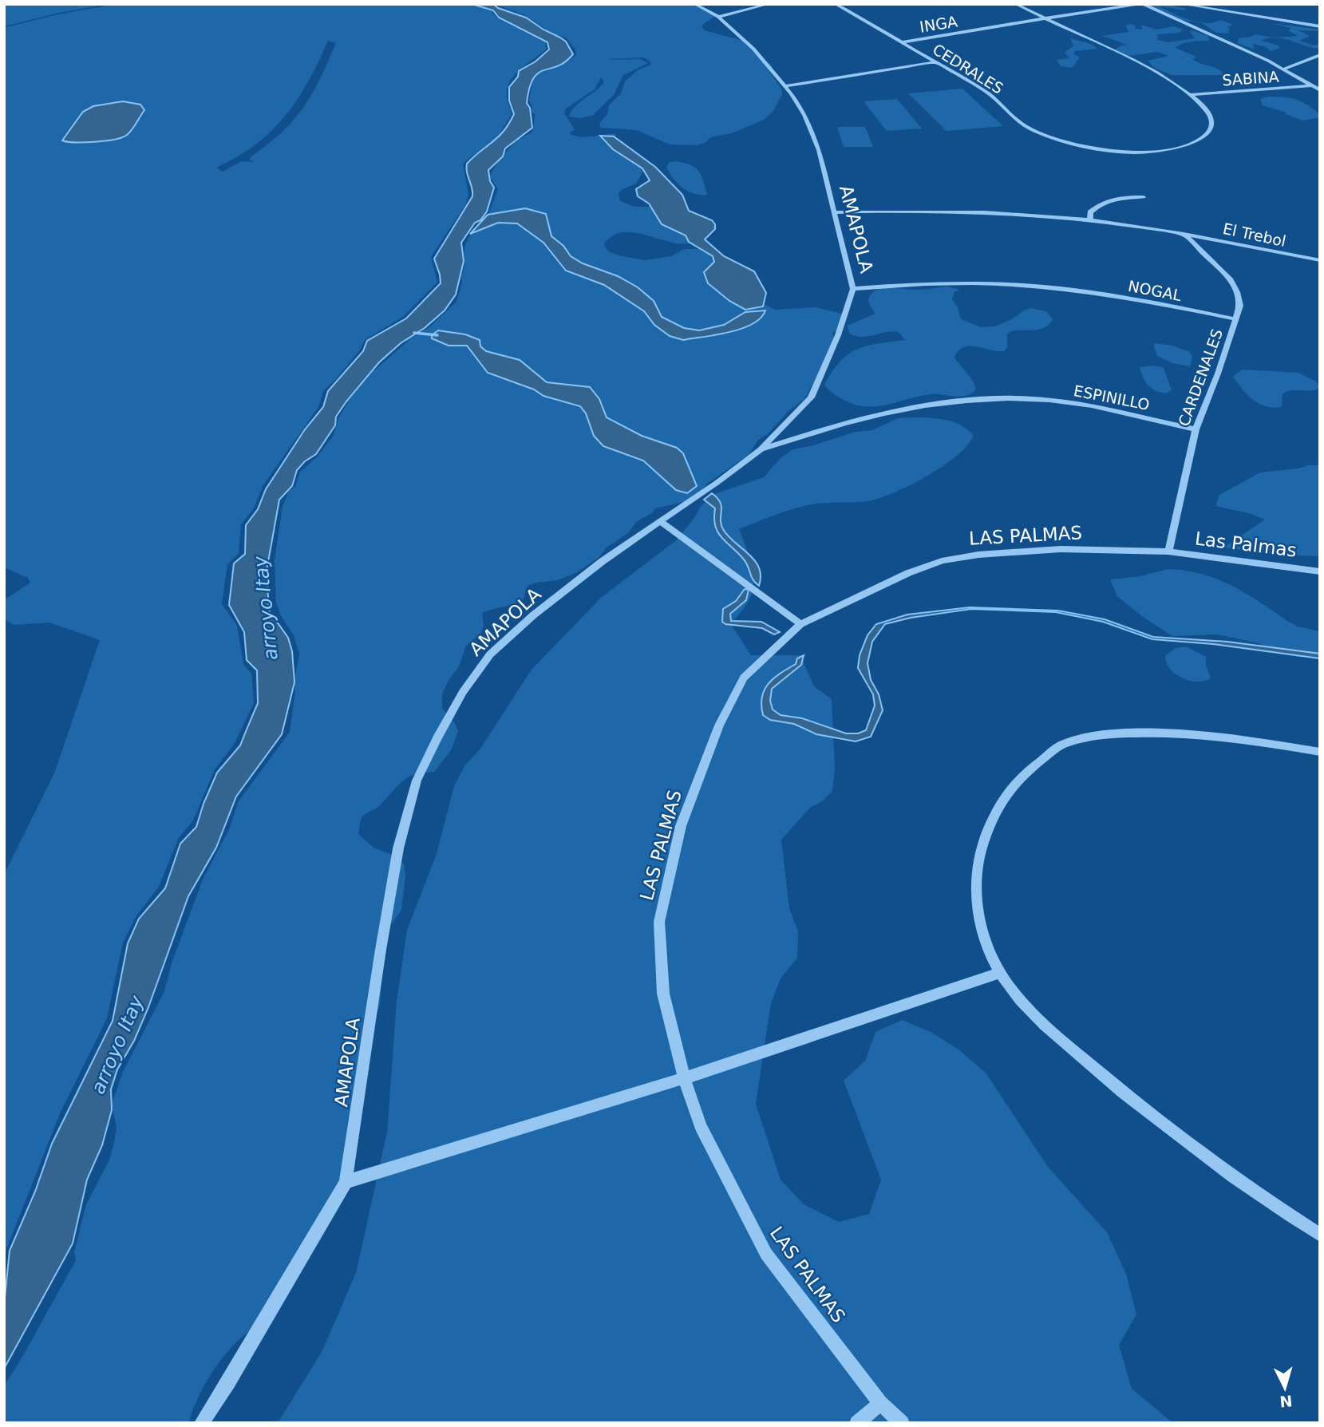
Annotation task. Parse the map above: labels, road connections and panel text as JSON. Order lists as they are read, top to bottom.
{
  "streets": {
    "street": [
      "INGA",
      "CEDRALES",
      "SABINA",
      "AMAPOLA",
      "El Trebol",
      "NOGAL",
      "CARDENALES",
      "ESPINILLO",
      "LAS PALMAS",
      "Las Palmas"
    ]
  },
  "crossings": [
    ["INGA", "CEDRALES"],
    ["CEDRALES", "SABINA"],
    ["AMAPOLA", "El Trebol"],
    ["AMAPOLA", "ESPINILLO"],
    ["El Trebol", "CARDENALES"],
    ["NOGAL", "CARDENALES"],
    ["CARDENALES", "ESPINILLO"],
    ["CARDENALES", "LAS PALMAS"],
    ["CARDENALES", "Las Palmas"],
    ["LAS PALMAS", "Las Palmas"]
  ],
  "water": ["arroyo Itay"],
  "north": "bottom"
}
